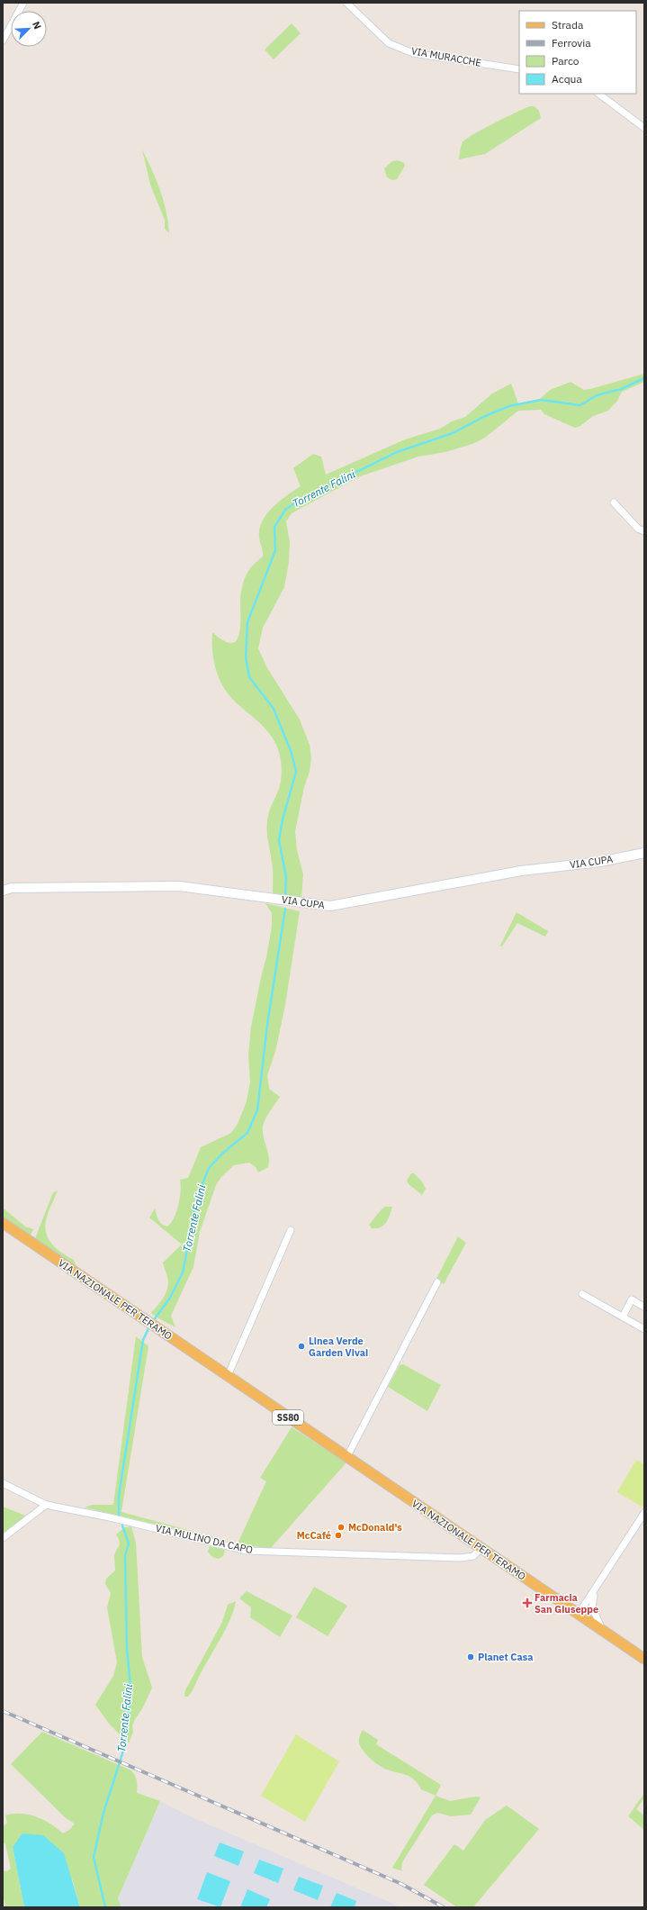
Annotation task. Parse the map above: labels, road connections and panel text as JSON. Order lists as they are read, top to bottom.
{
  "streets": {
    "main road": ["VIA NAZIONALE PER TERAMO", "SS80"],
    "street": ["VIA MURACCHE", "VIA CUPA", "VIA MULINO DA CAPO"]
  },
  "crossings": [
    ["VIA NAZIONALE PER TERAMO", "VIA MULINO DA CAPO"]
  ],
  "water": ["Torrente Falini"],
  "places": {
    "other": [
      "Linea Verde Garden Vivai",
      "McDonald's",
      "McCafé",
      "Planet Casa"
    ],
    "health": ["Farmacia San Giuseppe"]
  },
  "legend": [
    "Strada",
    "Ferrovia",
    "Parco",
    "Acqua"
  ],
  "north": "top right"
}
